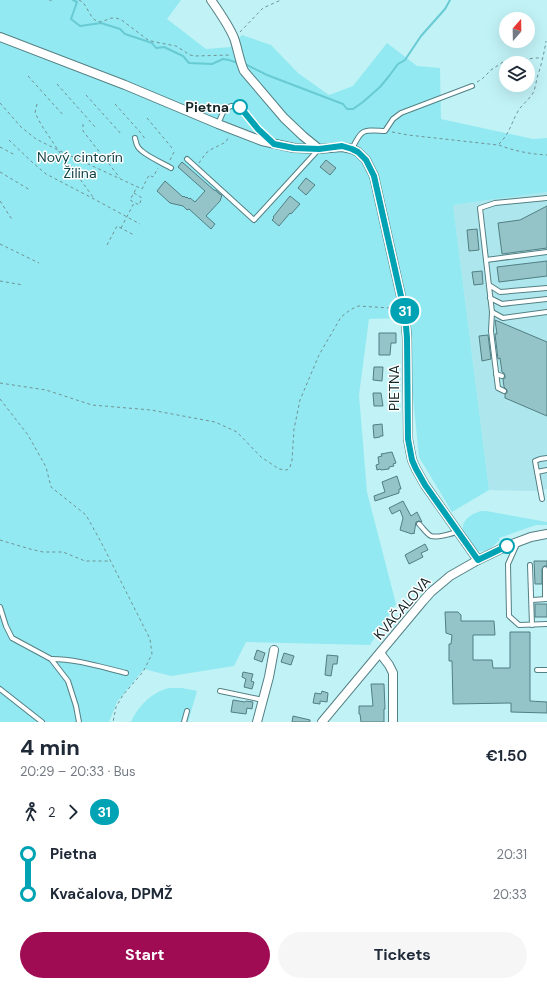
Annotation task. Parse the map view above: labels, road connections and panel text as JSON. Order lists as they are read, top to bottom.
{
  "streets": {
    "street": ["PIETNA", "KVAČALOVA"]
  },
  "crossings": [
    ["PIETNA", "KVAČALOVA"]
  ],
  "parks": ["Nový cintorín Žilina"],
  "places": ["Pietna"],
  "lines": ["bus line 31"],
  "north": "top",
  "page": {
    "on_map": "31",
    "heading": ["4 min", "20:29 – 20:33 · Bus", "€1.50"],
    "legs": ["2", "31"],
    "list": [
      {
        "name": "Pietna",
        "value": "20:31"
      },
      {
        "name": "Kvačalova, DPMŽ",
        "value": "20:33"
      }
    ],
    "buttons": ["Start", "Tickets"]
  }
}
